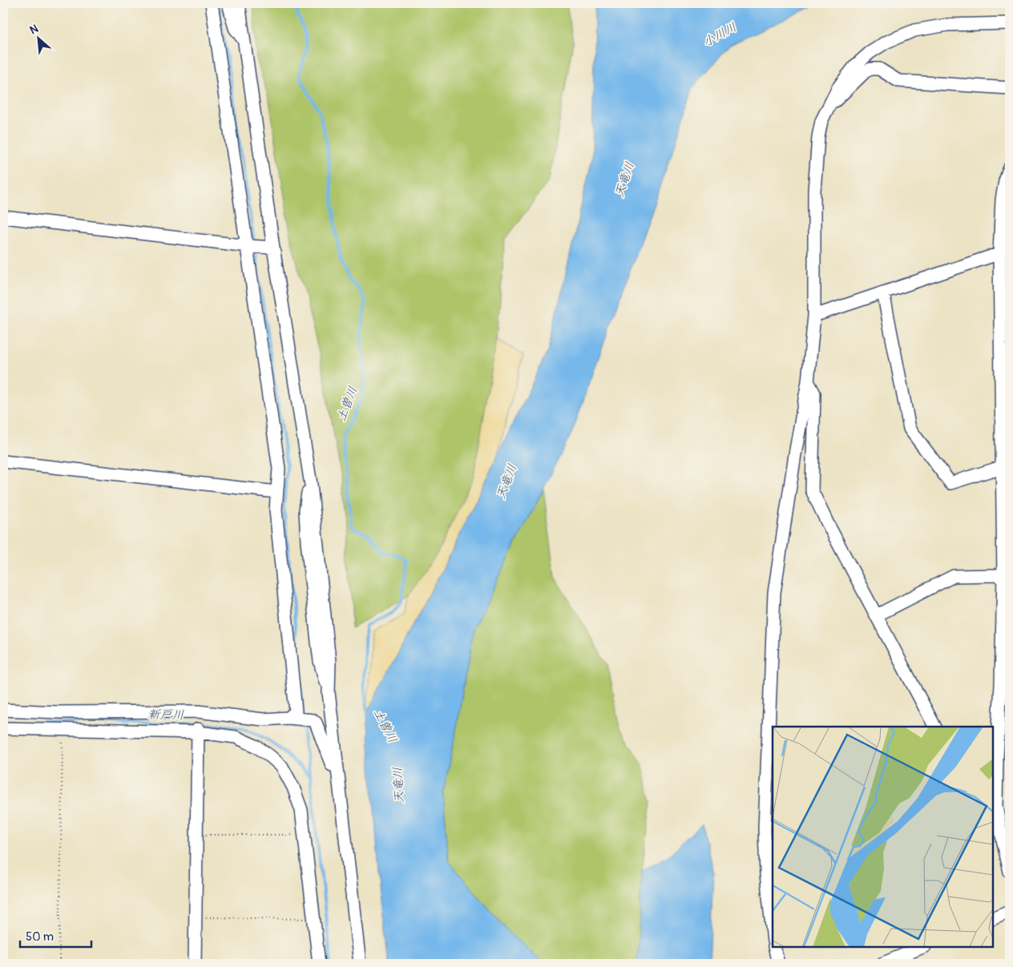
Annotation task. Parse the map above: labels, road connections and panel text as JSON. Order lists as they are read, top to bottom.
{
  "water": [
    "小川川",
    "天竜川",
    "土曽川",
    "新戸川"
  ],
  "scale_bar": "50 m",
  "north": "top left"
}
